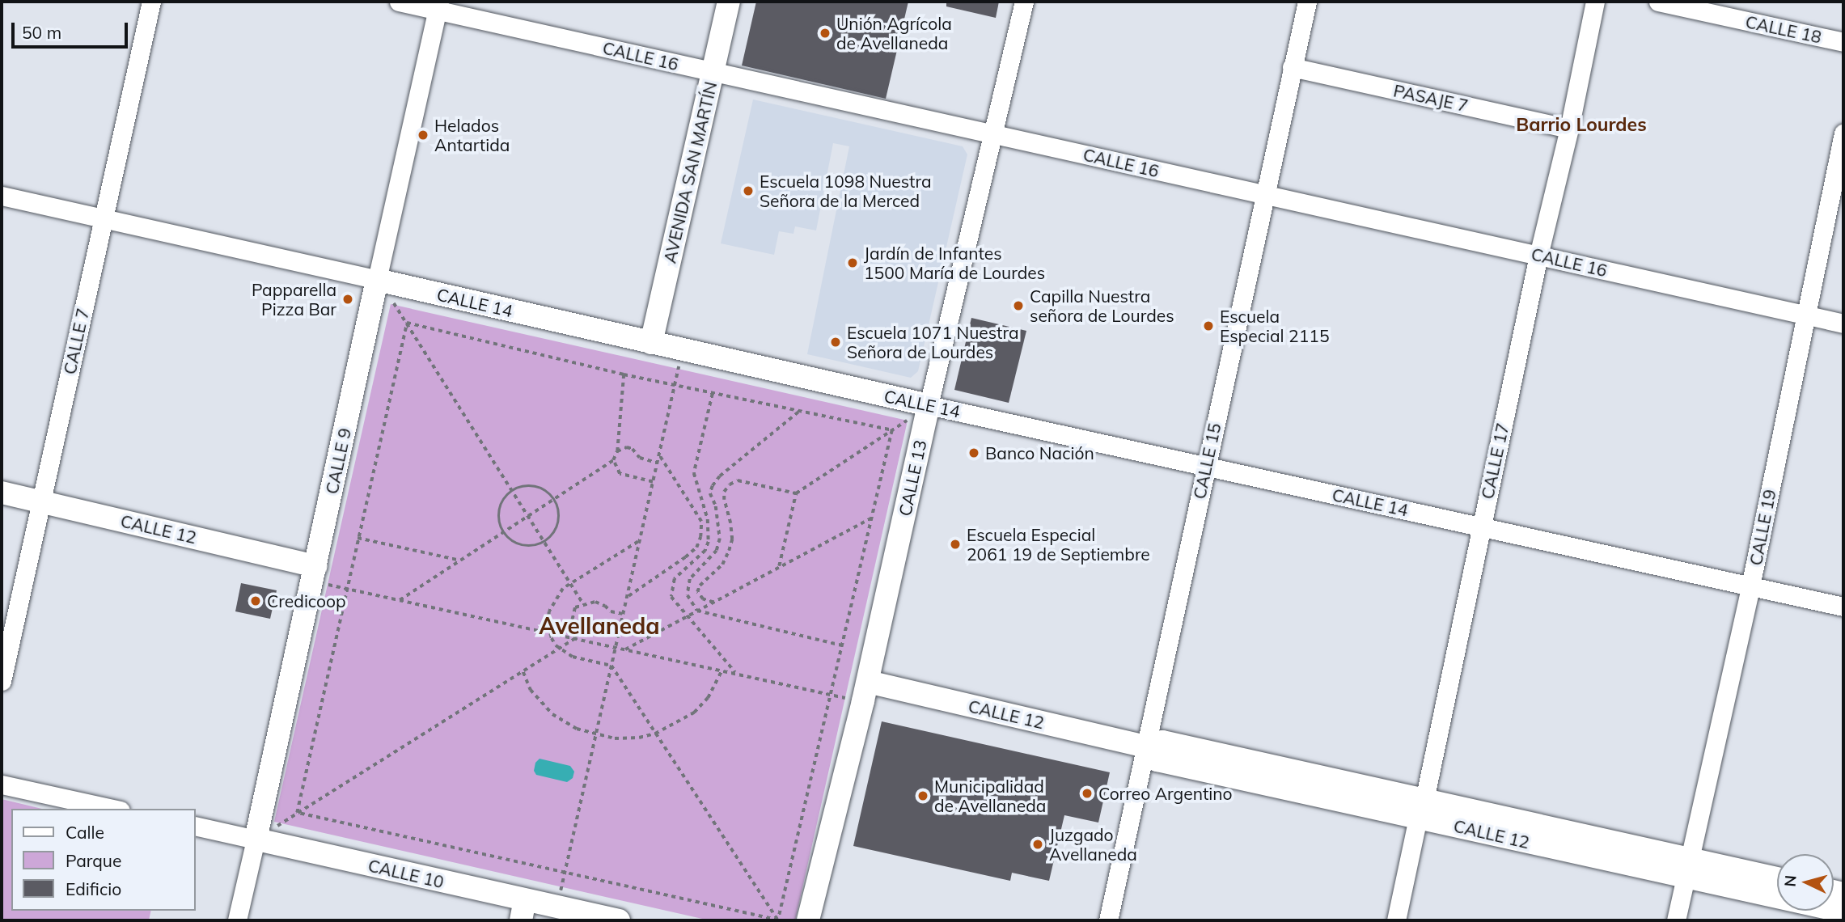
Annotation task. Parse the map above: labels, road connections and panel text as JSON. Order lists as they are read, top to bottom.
{
  "streets": {
    "street": [
      "CALLE 18",
      "CALLE 16",
      "PASAJE 7",
      "AVENIDA SAN MARTÍN",
      "CALLE 14",
      "CALLE 7",
      "CALLE 9",
      "CALLE 15",
      "CALLE 17",
      "CALLE 13",
      "CALLE 19",
      "CALLE 12",
      "CALLE 10"
    ]
  },
  "crossings": [
    ["CALLE 16", "AVENIDA SAN MARTÍN"],
    ["CALLE 16", "CALLE 9"],
    ["CALLE 16", "CALLE 15"],
    ["CALLE 16", "CALLE 17"],
    ["CALLE 16", "CALLE 13"],
    ["CALLE 16", "CALLE 19"],
    ["PASAJE 7", "CALLE 15"],
    ["PASAJE 7", "CALLE 17"],
    ["AVENIDA SAN MARTÍN", "CALLE 14"],
    ["CALLE 14", "CALLE 7"],
    ["CALLE 14", "CALLE 9"],
    ["CALLE 14", "CALLE 15"],
    ["CALLE 14", "CALLE 17"],
    ["CALLE 14", "CALLE 13"],
    ["CALLE 14", "CALLE 19"],
    ["CALLE 7", "CALLE 12"],
    ["CALLE 9", "CALLE 12"],
    ["CALLE 9", "CALLE 10"],
    ["CALLE 15", "CALLE 12"],
    ["CALLE 17", "CALLE 12"],
    ["CALLE 13", "CALLE 12"],
    ["CALLE 19", "CALLE 12"]
  ],
  "districts": ["Barrio Lourdes", "Avellaneda"],
  "places": [
    "Unión Agrícola de Avellaneda",
    "Helados Antartida",
    "Escuela 1098 Nuestra Señora de la Merced",
    "Jardín de Infantes 1500 María de Lourdes",
    "Papparella Pizza Bar",
    "Capilla Nuestra señora de Lourdes",
    "Escuela Especial 2115",
    "Escuela 1071 Nuestra Señora de Lourdes",
    "Banco Nación",
    "Escuela Especial 2061 19 de Septiembre",
    "Credicoop",
    "Correo Argentino",
    "Municipalidad de Avellaneda",
    "Juzgado Avellaneda"
  ],
  "legend": ["Calle", "Parque", "Edificio"],
  "scale_bar": "50 m",
  "north": "left"
}
